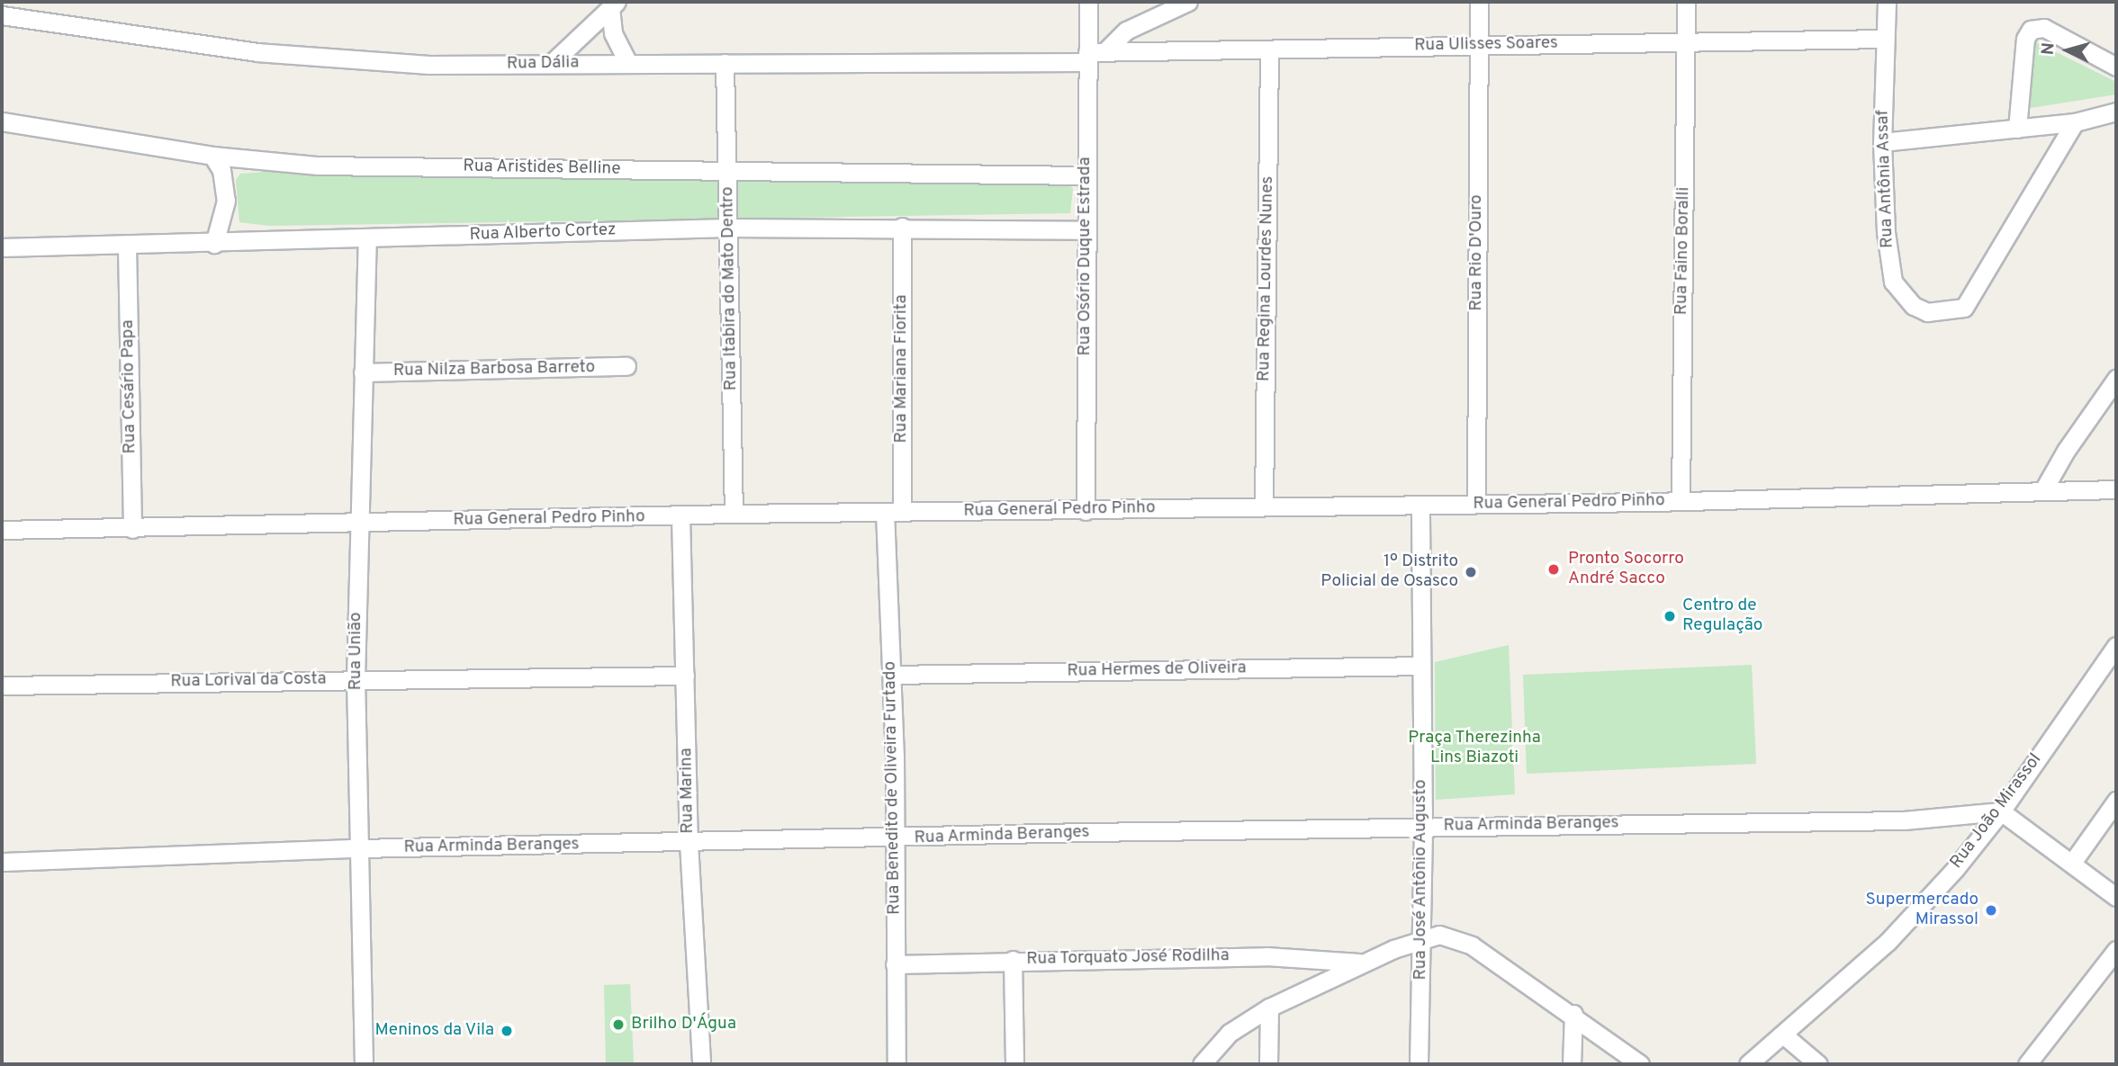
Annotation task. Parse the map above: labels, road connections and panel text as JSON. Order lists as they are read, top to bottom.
{
  "streets": {
    "street": [
      "Rua Ulisses Soares",
      "Rua Dália",
      "Rua Aristides Belline",
      "Rua Antônia Assaf",
      "Rua Alberto Cortez",
      "Rua Faino Boralli",
      "Rua Rio D'Ouro",
      "Rua Osório Duque Estrada",
      "Rua Regina Lourdes Nunes",
      "Rua Itabira do Mato Dentro",
      "Rua Mariana Fiorita",
      "Rua Nilza Barbosa Barreto",
      "Rua Cesário Papa",
      "Rua General Pedro Pinho",
      "Rua União",
      "Rua Hermes de Oliveira",
      "Rua Lorival da Costa",
      "Rua Benedito de Oliveira Furtado",
      "Rua Marina",
      "Rua João Mirassol",
      "Rua Arminda Beranges",
      "Rua José Antônio Augusto",
      "Rua Torquato José Rodilha"
    ]
  },
  "crossings": [
    ["Rua Ulisses Soares", "Rua Dália"],
    ["Rua Ulisses Soares", "Rua Antônia Assaf"],
    ["Rua Ulisses Soares", "Rua Faino Boralli"],
    ["Rua Ulisses Soares", "Rua Rio D'Ouro"],
    ["Rua Ulisses Soares", "Rua Osório Duque Estrada"],
    ["Rua Ulisses Soares", "Rua Regina Lourdes Nunes"],
    ["Rua Dália", "Rua Osório Duque Estrada"],
    ["Rua Dália", "Rua Itabira do Mato Dentro"],
    ["Rua Aristides Belline", "Rua Osório Duque Estrada"],
    ["Rua Aristides Belline", "Rua Itabira do Mato Dentro"],
    ["Rua Alberto Cortez", "Rua Osório Duque Estrada"],
    ["Rua Alberto Cortez", "Rua Itabira do Mato Dentro"],
    ["Rua Alberto Cortez", "Rua Mariana Fiorita"],
    ["Rua Alberto Cortez", "Rua Cesário Papa"],
    ["Rua Alberto Cortez", "Rua União"],
    ["Rua Faino Boralli", "Rua General Pedro Pinho"],
    ["Rua Rio D'Ouro", "Rua General Pedro Pinho"],
    ["Rua Osório Duque Estrada", "Rua General Pedro Pinho"],
    ["Rua Regina Lourdes Nunes", "Rua General Pedro Pinho"],
    ["Rua Itabira do Mato Dentro", "Rua General Pedro Pinho"],
    ["Rua Mariana Fiorita", "Rua General Pedro Pinho"],
    ["Rua Mariana Fiorita", "Rua Benedito de Oliveira Furtado"],
    ["Rua Nilza Barbosa Barreto", "Rua União"],
    ["Rua Cesário Papa", "Rua General Pedro Pinho"],
    ["Rua General Pedro Pinho", "Rua União"],
    ["Rua General Pedro Pinho", "Rua Benedito de Oliveira Furtado"],
    ["Rua General Pedro Pinho", "Rua Marina"],
    ["Rua General Pedro Pinho", "Rua José Antônio Augusto"],
    ["Rua União", "Rua Lorival da Costa"],
    ["Rua União", "Rua Arminda Beranges"],
    ["Rua Hermes de Oliveira", "Rua Benedito de Oliveira Furtado"],
    ["Rua Hermes de Oliveira", "Rua José Antônio Augusto"],
    ["Rua Lorival da Costa", "Rua Marina"],
    ["Rua Benedito de Oliveira Furtado", "Rua Arminda Beranges"],
    ["Rua Benedito de Oliveira Furtado", "Rua Torquato José Rodilha"],
    ["Rua Marina", "Rua Arminda Beranges"],
    ["Rua João Mirassol", "Rua Arminda Beranges"],
    ["Rua Arminda Beranges", "Rua José Antônio Augusto"]
  ],
  "parks": ["Praça Therezinha Lins Biazoti"],
  "places": [
    "Pronto Socorro André Sacco",
    "1º Distrito Policial de Osasco",
    "Centro de Regulação",
    "Supermercado Mirassol",
    "Brilho D'Água",
    "Meninos da Vila"
  ],
  "north": "left"
}
